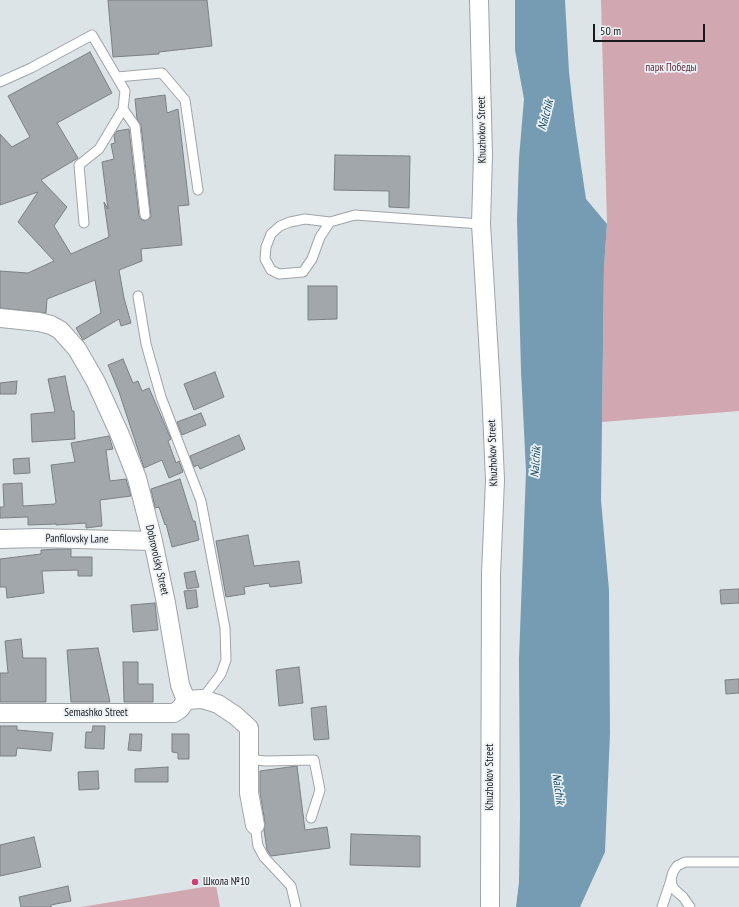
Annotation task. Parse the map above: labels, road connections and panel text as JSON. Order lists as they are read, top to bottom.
{
  "streets": {
    "street": [
      "Khuzhokov Street",
      "Panfilovsky Lane",
      "Dobrovolsky Street",
      "Semashko Street"
    ]
  },
  "crossings": [
    ["Panfilovsky Lane", "Dobrovolsky Street"],
    ["Dobrovolsky Street", "Semashko Street"]
  ],
  "water": ["Nalchik"],
  "parks": ["парк Победы"],
  "places": ["Школа №10"],
  "scale_bar": "50 m"
}
